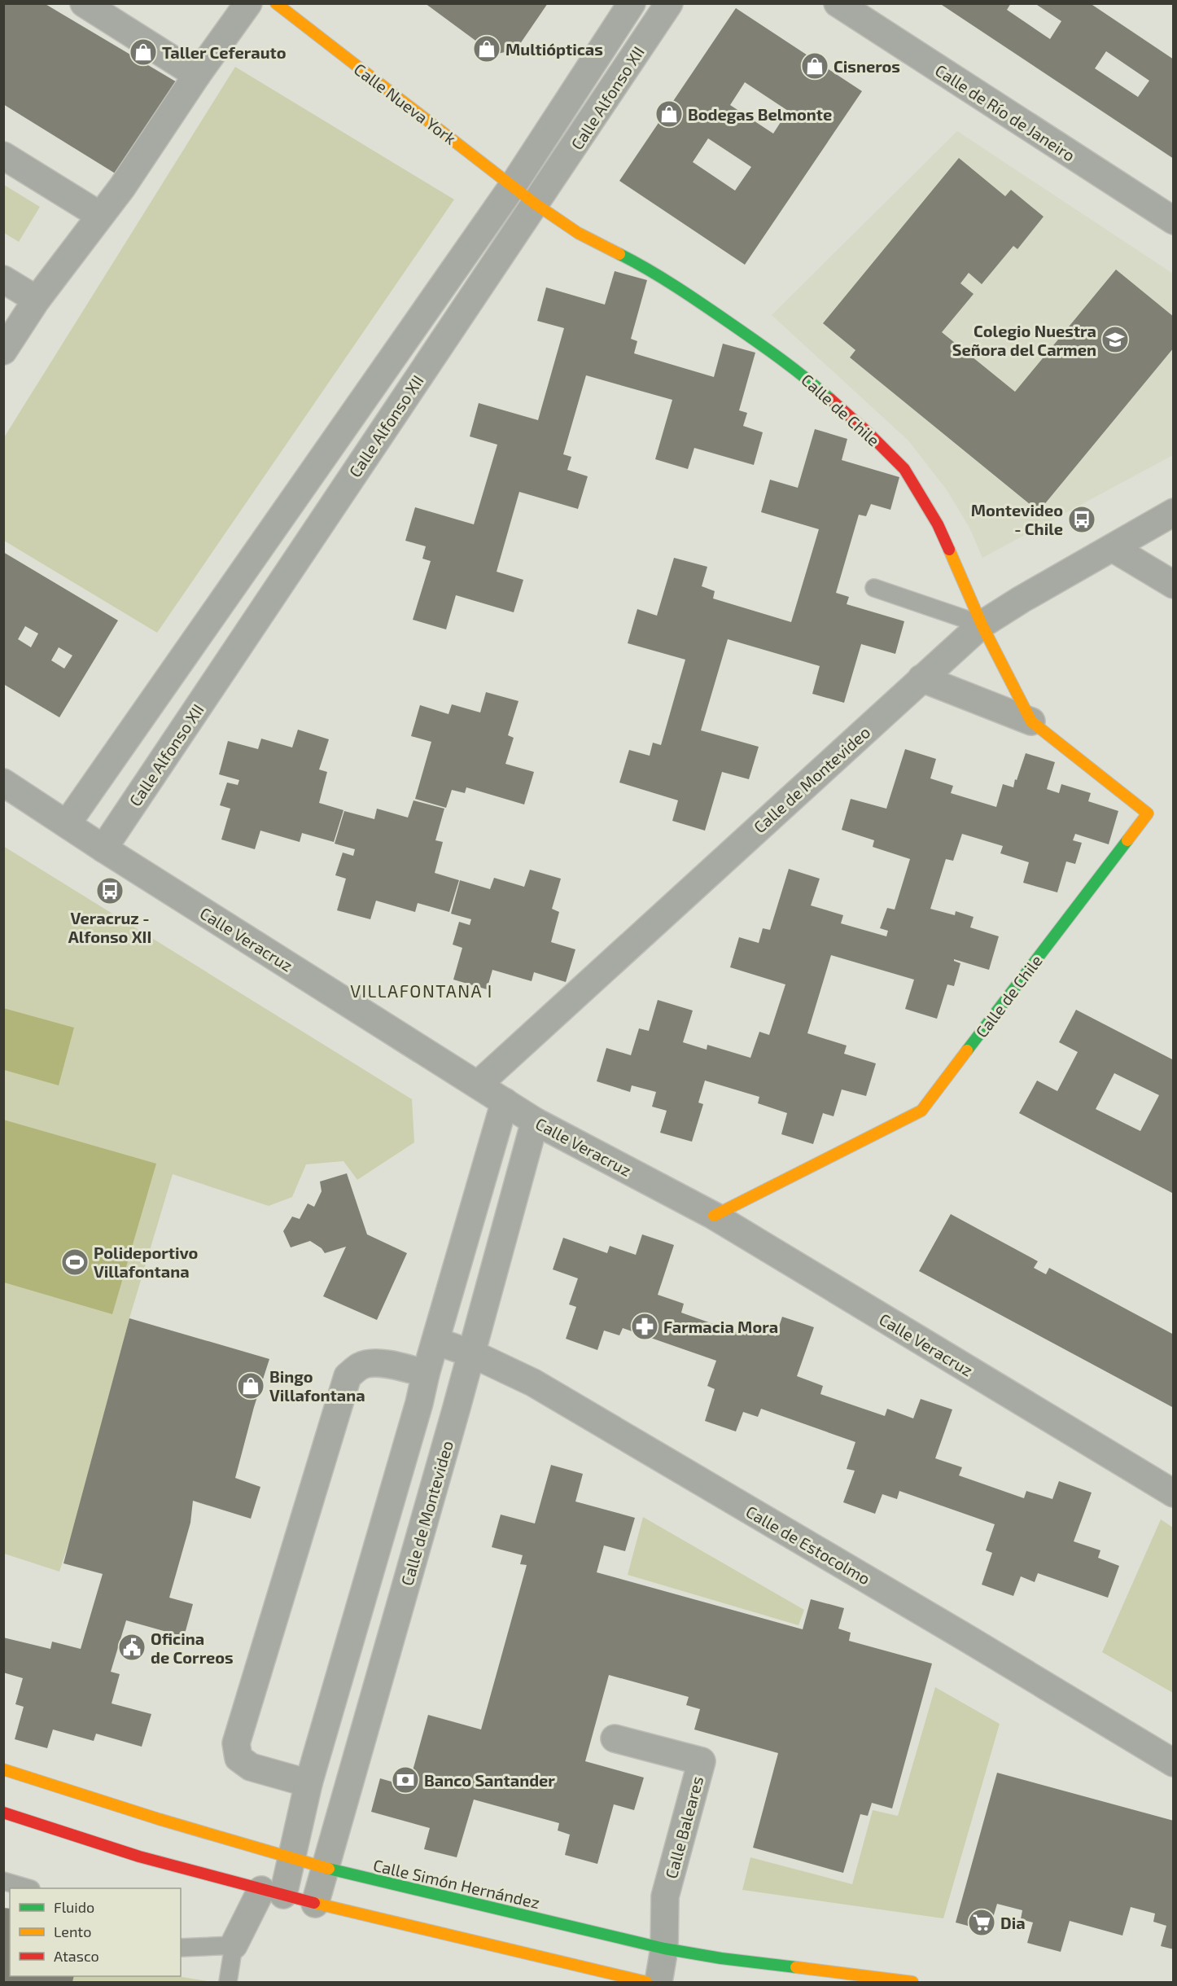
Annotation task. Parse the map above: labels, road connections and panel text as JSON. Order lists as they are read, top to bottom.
{
  "streets": {
    "street": [
      "Calle Alfonso XII",
      "Calle Nueva York",
      "Calle de Río de Janeiro",
      "Calle de Chile",
      "Calle de Montevideo",
      "Calle Veracruz",
      "Calle de Estocolmo",
      "Calle Baleares",
      "Calle Simón Hernández"
    ]
  },
  "crossings": [
    ["Calle Alfonso XII", "Calle Nueva York"],
    ["Calle Alfonso XII", "Calle de Chile"],
    ["Calle Alfonso XII", "Calle Veracruz"],
    ["Calle Nueva York", "Calle de Chile"],
    ["Calle de Chile", "Calle de Montevideo"],
    ["Calle de Chile", "Calle Veracruz"],
    ["Calle de Montevideo", "Calle Veracruz"],
    ["Calle de Montevideo", "Calle de Estocolmo"],
    ["Calle de Montevideo", "Calle Simón Hernández"],
    ["Calle Baleares", "Calle Simón Hernández"]
  ],
  "districts": ["VILLAFONTANA I"],
  "places": {
    "shop": [
      "Multiópticas",
      "Taller Ceferauto",
      "Cisneros",
      "Bodegas Belmonte",
      "Bingo Villafontana"
    ],
    "school or university": ["Colegio Nuestra Señora del Carmen"],
    "bus stop": ["Montevideo - Chile", "Veracruz - Alfonso XII"],
    "sports": ["Polideportivo Villafontana"],
    "pharmacy": ["Farmacia Mora"],
    "public building": ["Oficina de Correos"],
    "bank": ["Banco Santander"],
    "supermarket": ["Dia"]
  },
  "legend": ["Fluido", "Lento", "Atasco"]
}
